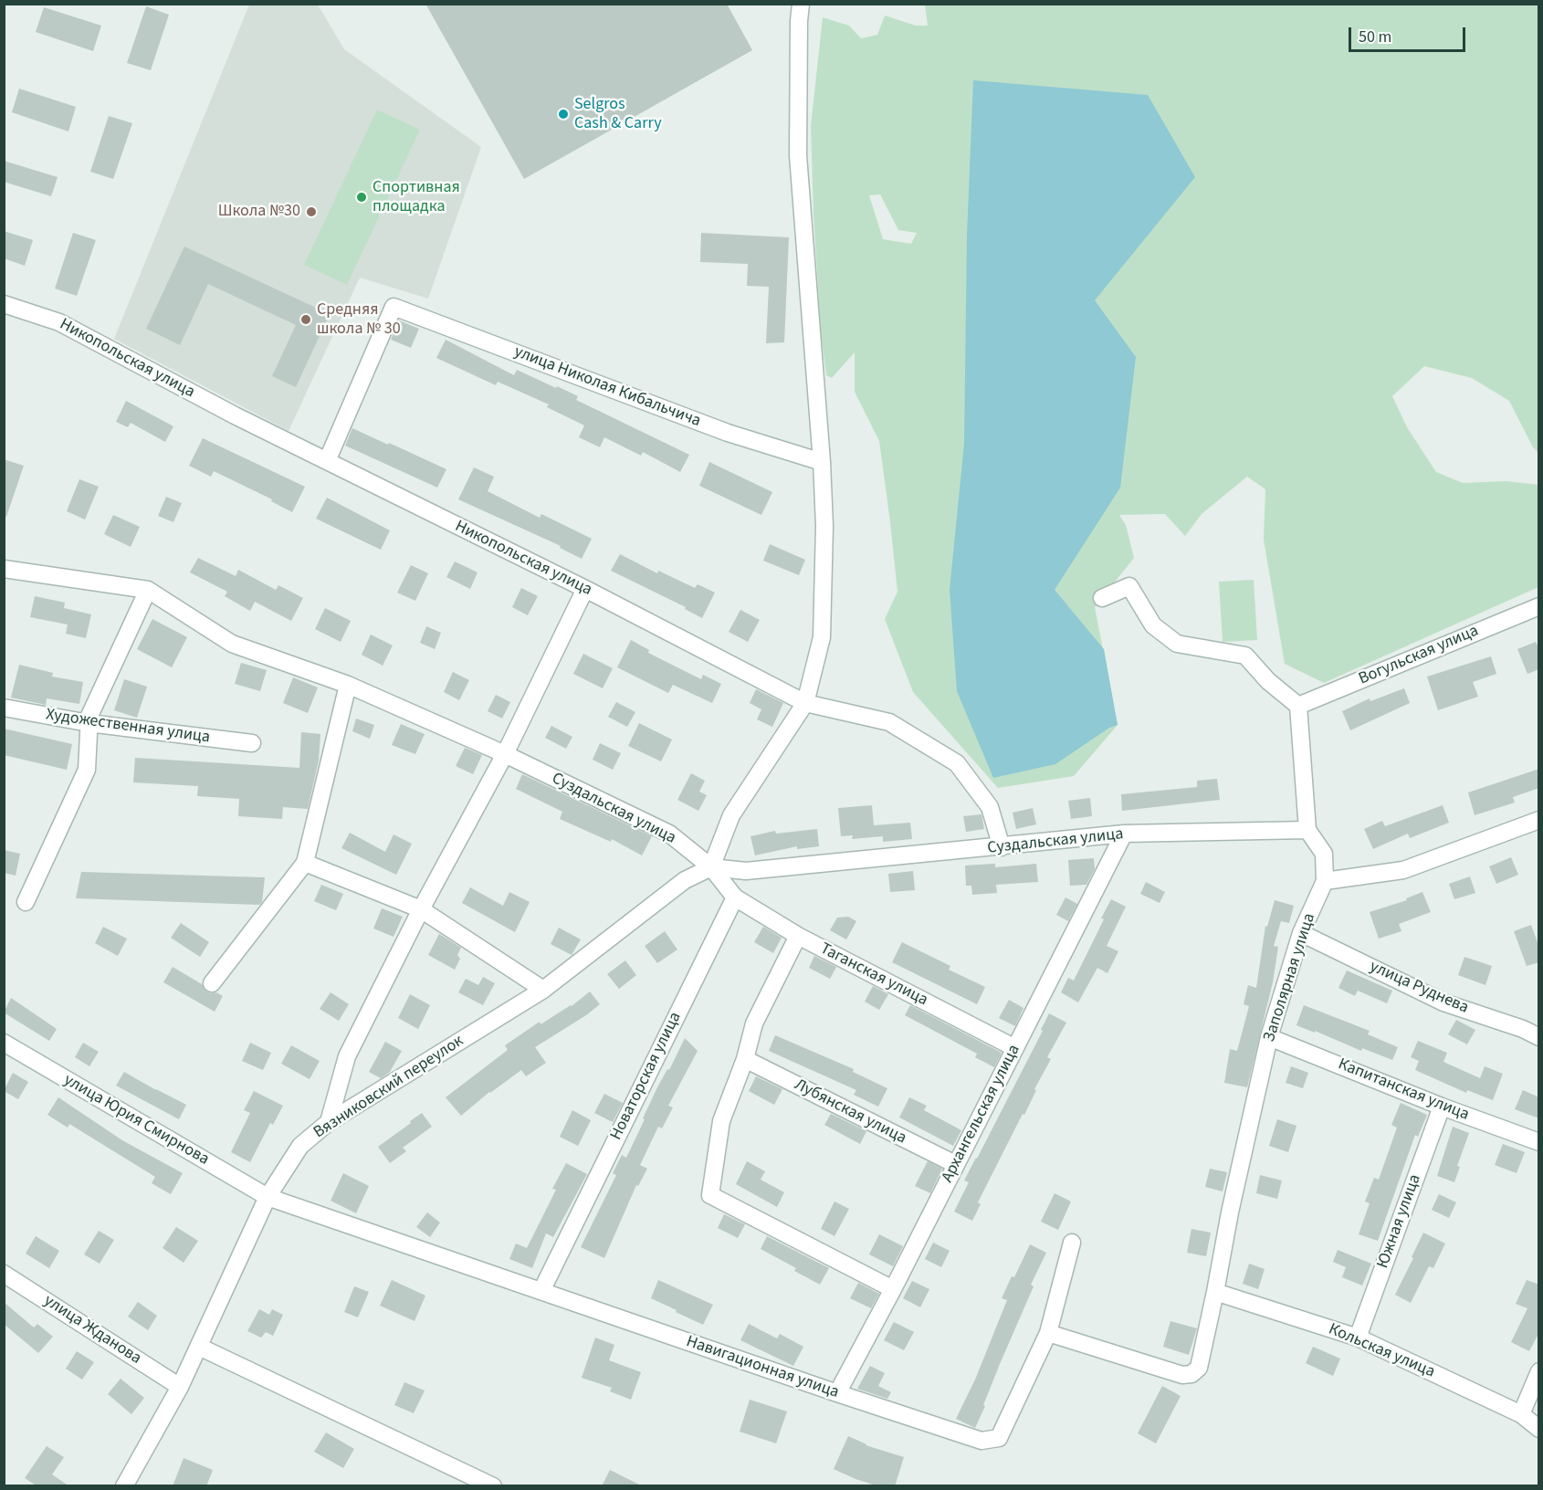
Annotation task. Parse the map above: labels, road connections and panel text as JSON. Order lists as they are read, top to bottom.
{
  "streets": {
    "street": [
      "Никопольская улица",
      "улица Николая Кибальчича",
      "Вогульская улица",
      "Художественная улица",
      "Суздальская улица",
      "Таганская улица",
      "Заполярная улица",
      "улица Руднева",
      "Новаторская улица",
      "Вязниковский переулок",
      "Капитанская улица",
      "Лубянская улица",
      "Архангельская улица",
      "улица Юрия Смирнова",
      "Южная улица",
      "улица Жданова",
      "Кольская улица",
      "Навигационная улица"
    ]
  },
  "crossings": [
    ["Никопольская улица", "улица Николая Кибальчича"],
    ["Никопольская улица", "Суздальская улица"],
    ["Суздальская улица", "Заполярная улица"],
    ["Суздальская улица", "Вязниковский переулок"],
    ["Суздальская улица", "Архангельская улица"],
    ["Таганская улица", "Новаторская улица"],
    ["Таганская улица", "Архангельская улица"],
    ["Заполярная улица", "улица Руднева"],
    ["Заполярная улица", "Капитанская улица"],
    ["Заполярная улица", "Кольская улица"],
    ["Заполярная улица", "Навигационная улица"],
    ["Новаторская улица", "Навигационная улица"],
    ["Вязниковский переулок", "улица Юрия Смирнова"],
    ["Вязниковский переулок", "улица Жданова"],
    ["Вязниковский переулок", "Навигационная улица"],
    ["Капитанская улица", "Южная улица"],
    ["Лубянская улица", "Архангельская улица"],
    ["Архангельская улица", "Навигационная улица"],
    ["улица Юрия Смирнова", "Навигационная улица"],
    ["Южная улица", "Кольская улица"]
  ],
  "places": [
    "Selgros Cash & Carry",
    "Спортивная площадка",
    "Школа №30",
    "Средняя школа № 30"
  ],
  "scale_bar": "50 m"
}
